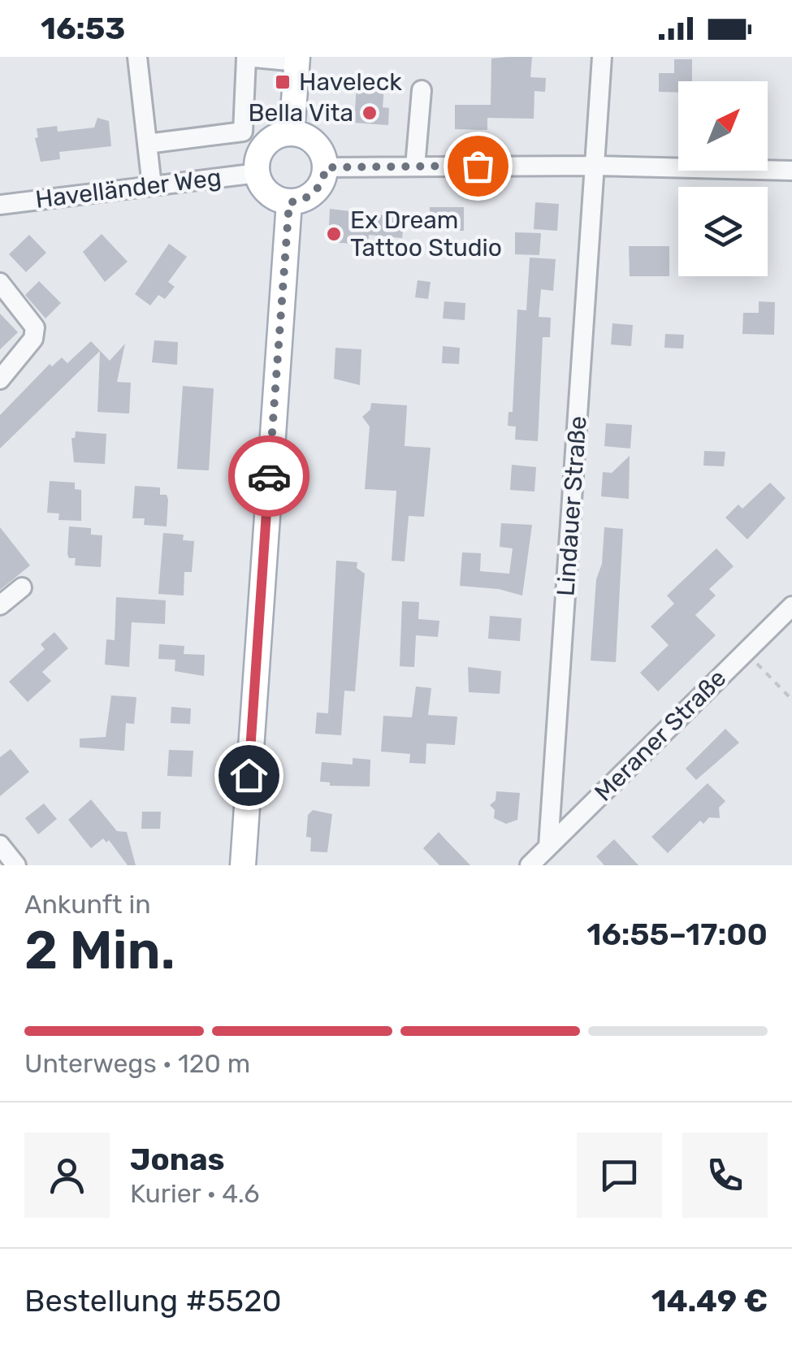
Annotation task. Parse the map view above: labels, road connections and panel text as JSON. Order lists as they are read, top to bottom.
{
  "streets": {
    "street": ["Havelländer Weg", "Lindauer Straße", "Meraner Straße"]
  },
  "crossings": [
    ["Lindauer Straße", "Meraner Straße"]
  ],
  "places": {
    "transit": ["Haveleck"],
    "other": ["Bella Vita", "Ex Dream Tattoo Studio"]
  },
  "north": "top right",
  "page": {
    "status": "16:53",
    "heading": ["2 Min.", "Ankunft in", "16:55–17:00"],
    "panel": [
      "Jonas",
      "Kurier · 4.6",
      "Bestellung #5520",
      "14.49 €"
    ],
    "bar": "Unterwegs · 120 m"
  }
}
